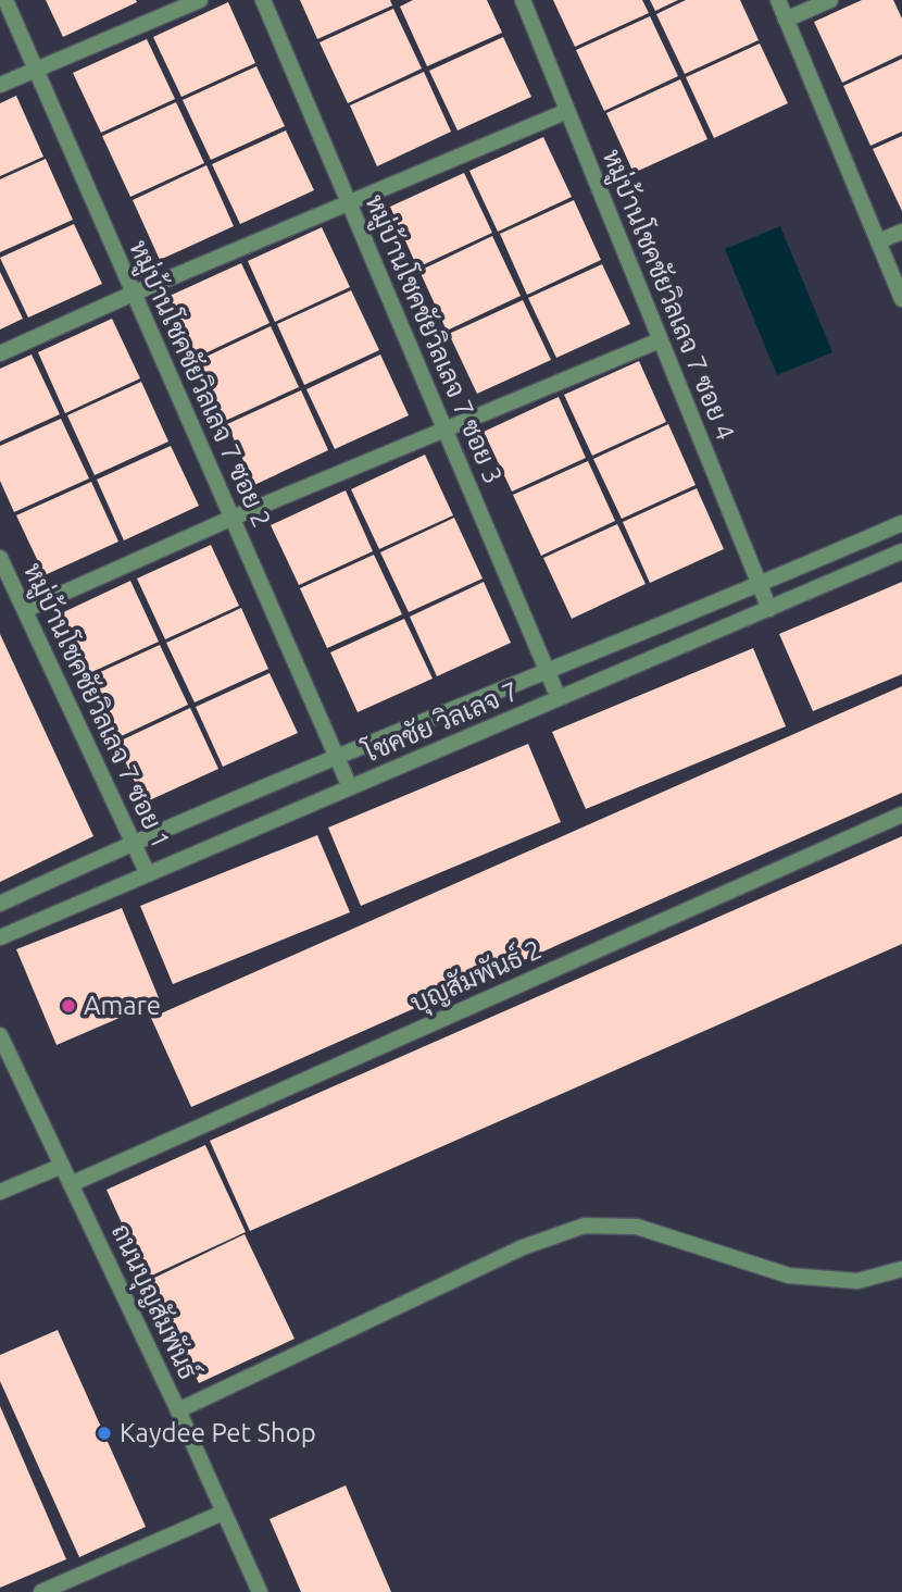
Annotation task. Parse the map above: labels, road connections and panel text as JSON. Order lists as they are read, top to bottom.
{
  "streets": {
    "street": [
      "หมู่บ้านโชคชัยวิลเลจ 7 ซอย 4",
      "หมู่บ้านโชคชัยวิลเลจ 7 ซอย 3",
      "หมู่บ้านโชคชัยวิลเลจ 7 ซอย 2",
      "หมู่บ้านโชคชัยวิลเลจ 7 ซอย 1",
      "โชคชัย วิลเลจ 7",
      "บุญสัมพันธ์ 2",
      "ถนนบุญสัมพันธ์"
    ]
  },
  "crossings": [
    ["หมู่บ้านโชคชัยวิลเลจ 7 ซอย 4", "โชคชัย วิลเลจ 7"],
    ["หมู่บ้านโชคชัยวิลเลจ 7 ซอย 3", "โชคชัย วิลเลจ 7"],
    ["หมู่บ้านโชคชัยวิลเลจ 7 ซอย 2", "โชคชัย วิลเลจ 7"],
    ["หมู่บ้านโชคชัยวิลเลจ 7 ซอย 1", "โชคชัย วิลเลจ 7"],
    ["บุญสัมพันธ์ 2", "ถนนบุญสัมพันธ์"]
  ],
  "places": ["Amare", "Kaydee Pet Shop"]
}
